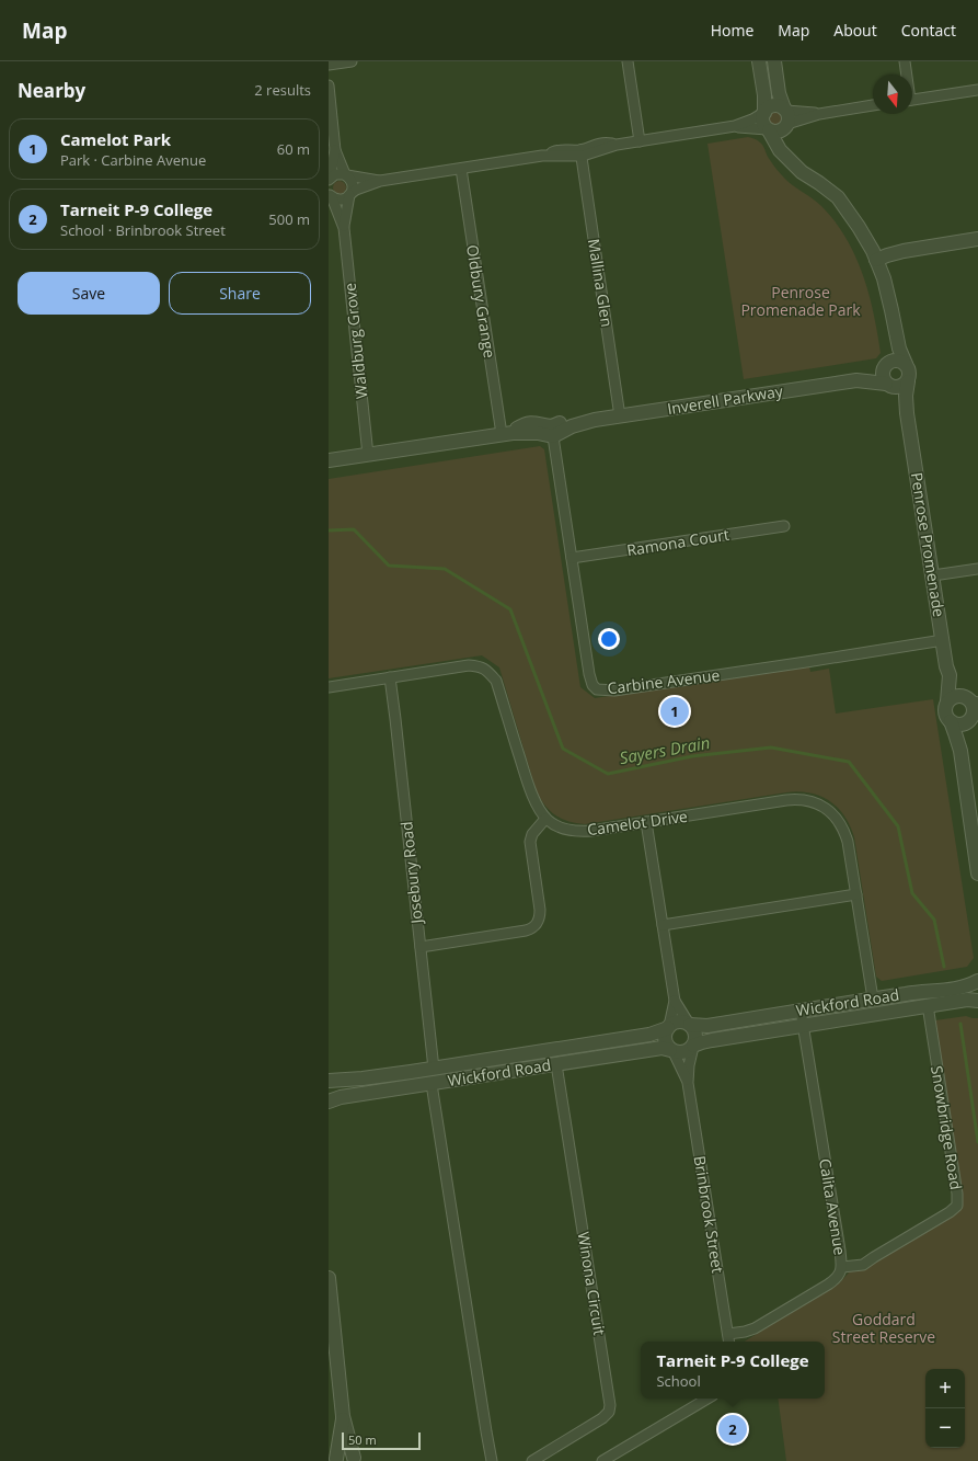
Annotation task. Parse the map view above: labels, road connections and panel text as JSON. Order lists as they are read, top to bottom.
{
  "streets": {
    "street": [
      "Mallina Glen",
      "Oldbury Grange",
      "Waldburg Grove",
      "Inverell Parkway",
      "Ramona Court",
      "Penrose Promenade",
      "Carbine Avenue",
      "Camelot Drive",
      "Josebury Road",
      "Wickford Road",
      "Snowbridge Road",
      "Calita Avenue",
      "Brinbrook Street",
      "Winona Circuit"
    ]
  },
  "crossings": [
    ["Mallina Glen", "Inverell Parkway"],
    ["Inverell Parkway", "Penrose Promenade"],
    ["Inverell Parkway", "Carbine Avenue"],
    ["Ramona Court", "Carbine Avenue"],
    ["Penrose Promenade", "Carbine Avenue"],
    ["Camelot Drive", "Wickford Road"],
    ["Josebury Road", "Wickford Road"],
    ["Wickford Road", "Snowbridge Road"],
    ["Wickford Road", "Calita Avenue"],
    ["Wickford Road", "Brinbrook Street"],
    ["Wickford Road", "Winona Circuit"],
    ["Snowbridge Road", "Calita Avenue"],
    ["Calita Avenue", "Brinbrook Street"]
  ],
  "water": ["Sayers Drain"],
  "parks": ["Penrose Promenade Park", "Goddard Street Reserve"],
  "scale_bar": "50 m",
  "north": "bottom",
  "page": {
    "header": "Map",
    "nav": [
      "Home",
      "Map",
      "About",
      "Contact"
    ],
    "heading": ["Nearby", "2 results"],
    "list": [
      {
        "mark": "1",
        "name": "Camelot Park",
        "note": "Park · Carbine Avenue",
        "value": "60 m"
      },
      {
        "mark": "2",
        "name": "Tarneit P-9 College",
        "note": "School · Brinbrook Street",
        "value": "500 m"
      }
    ],
    "buttons": ["Save", "Share"],
    "pins": ["1", "2"],
    "popup": ["Tarneit P-9 College", "School"],
    "map_buttons": ["+", "−"],
    "scale": "50 m"
  }
}
